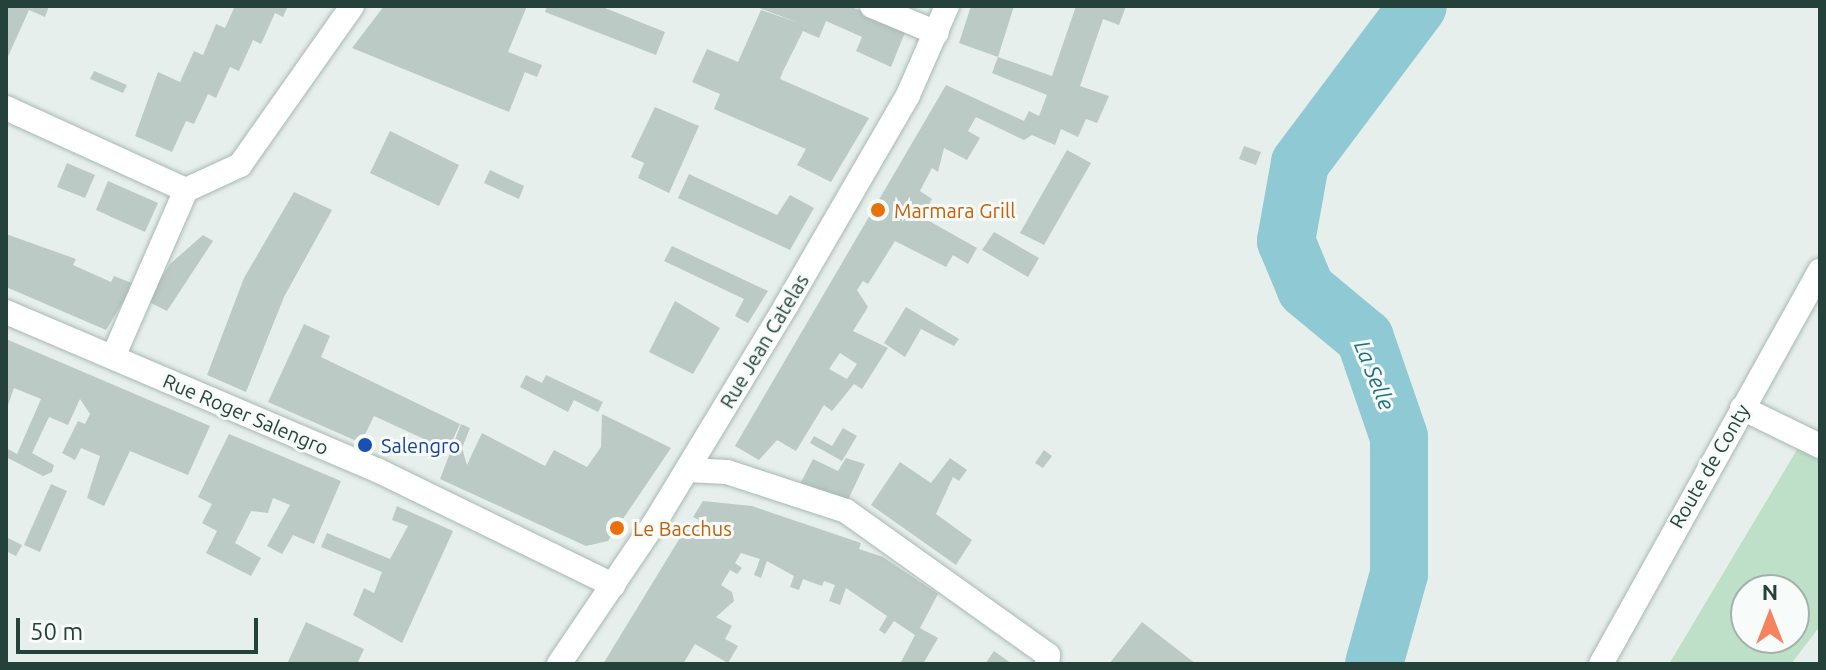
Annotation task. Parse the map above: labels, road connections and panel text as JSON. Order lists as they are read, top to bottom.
{
  "streets": {
    "street": ["Rue Jean Catelas", "Rue Roger Salengro", "Route de Conty"]
  },
  "crossings": [
    ["Rue Jean Catelas", "Rue Roger Salengro"]
  ],
  "water": ["La Selle"],
  "places": ["Marmara Grill", "Salengro", "Le Bacchus"],
  "scale_bar": "50 m",
  "north": "top"
}
